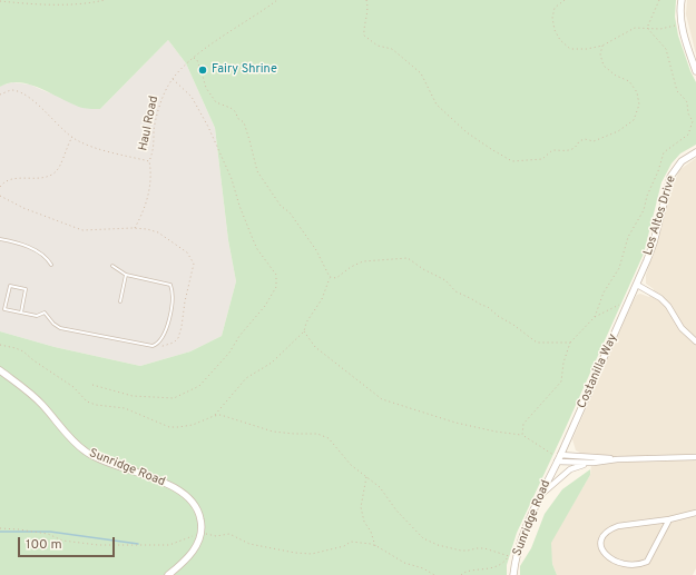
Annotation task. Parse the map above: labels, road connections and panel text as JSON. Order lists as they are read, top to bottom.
{
  "streets": {
    "street": ["Los Altos Drive", "Costanilla Way", "Sunridge Road"],
    "path": ["Haul Road"]
  },
  "crossings": [
    ["Los Altos Drive", "Costanilla Way"],
    ["Costanilla Way", "Sunridge Road"]
  ],
  "places": ["Fairy Shrine"],
  "scale_bar": "100 m"
}
